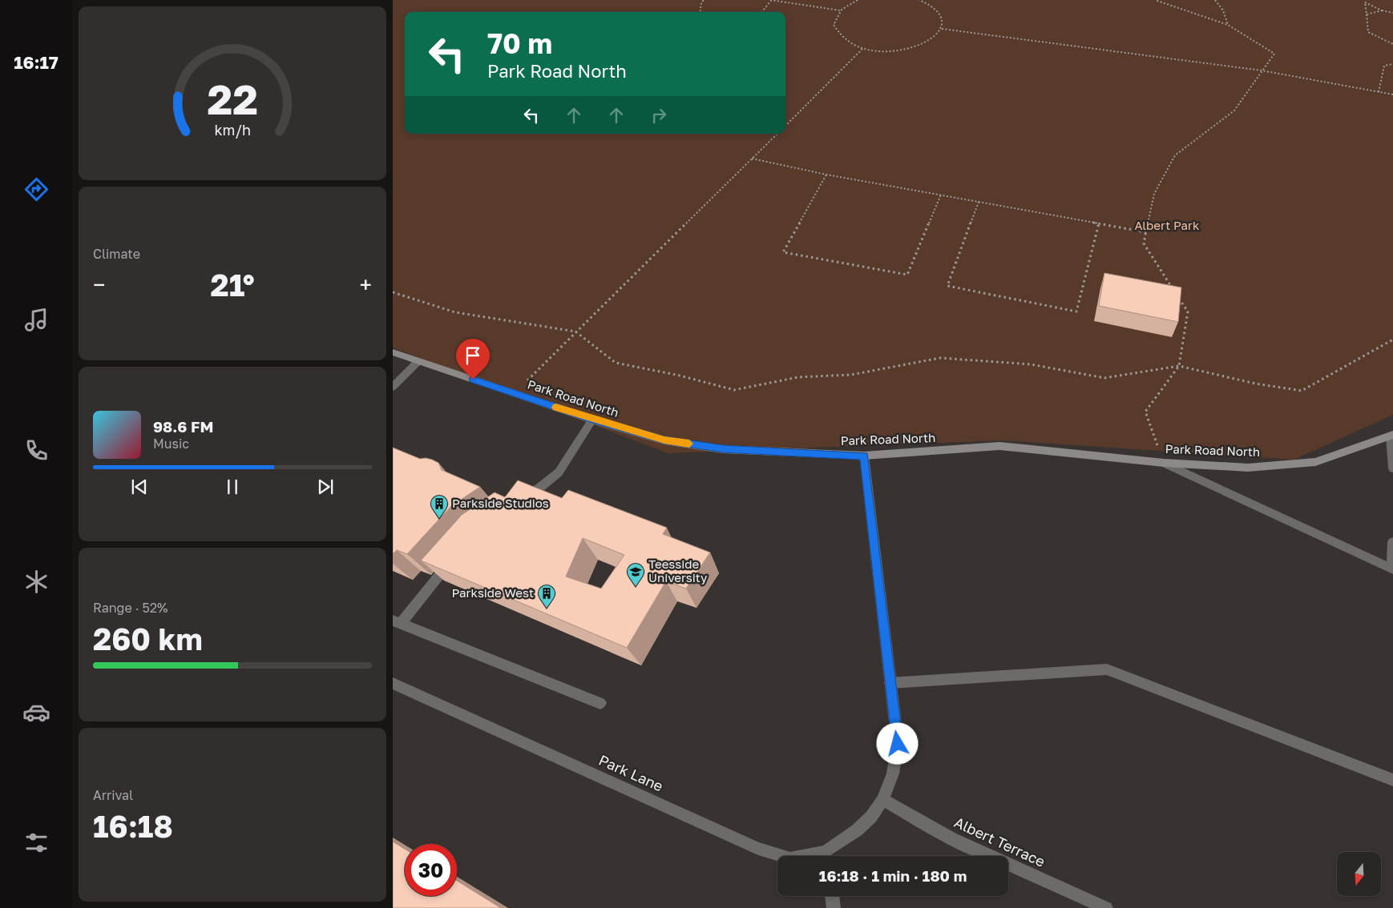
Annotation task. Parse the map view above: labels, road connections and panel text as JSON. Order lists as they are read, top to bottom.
{
  "streets": {
    "street": ["Park Road North", "Park Lane", "Albert Terrace"]
  },
  "crossings": [
    ["Park Road North", "Park Lane"],
    ["Park Lane", "Albert Terrace"]
  ],
  "parks": ["Albert Park"],
  "places": {
    "building": ["Parkside Studios", "Parkside West"],
    "school or university": ["Teesside University"]
  },
  "north": "bottom",
  "page": {
    "tabs": "16:17",
    "turn": ["70 m", "Park Road North"],
    "tile": [
      "Climate",
      ["Range · 52%", "260 km"],
      ["Arrival", "16:18"]
    ],
    "heat": ["−", "21°", "+"],
    "song": ["98.6 FM", "Music"],
    "limit": "30",
    "trip": "16:18 · 1 min · 180 m",
    "gauge": ["22", "km/h"]
  }
}
